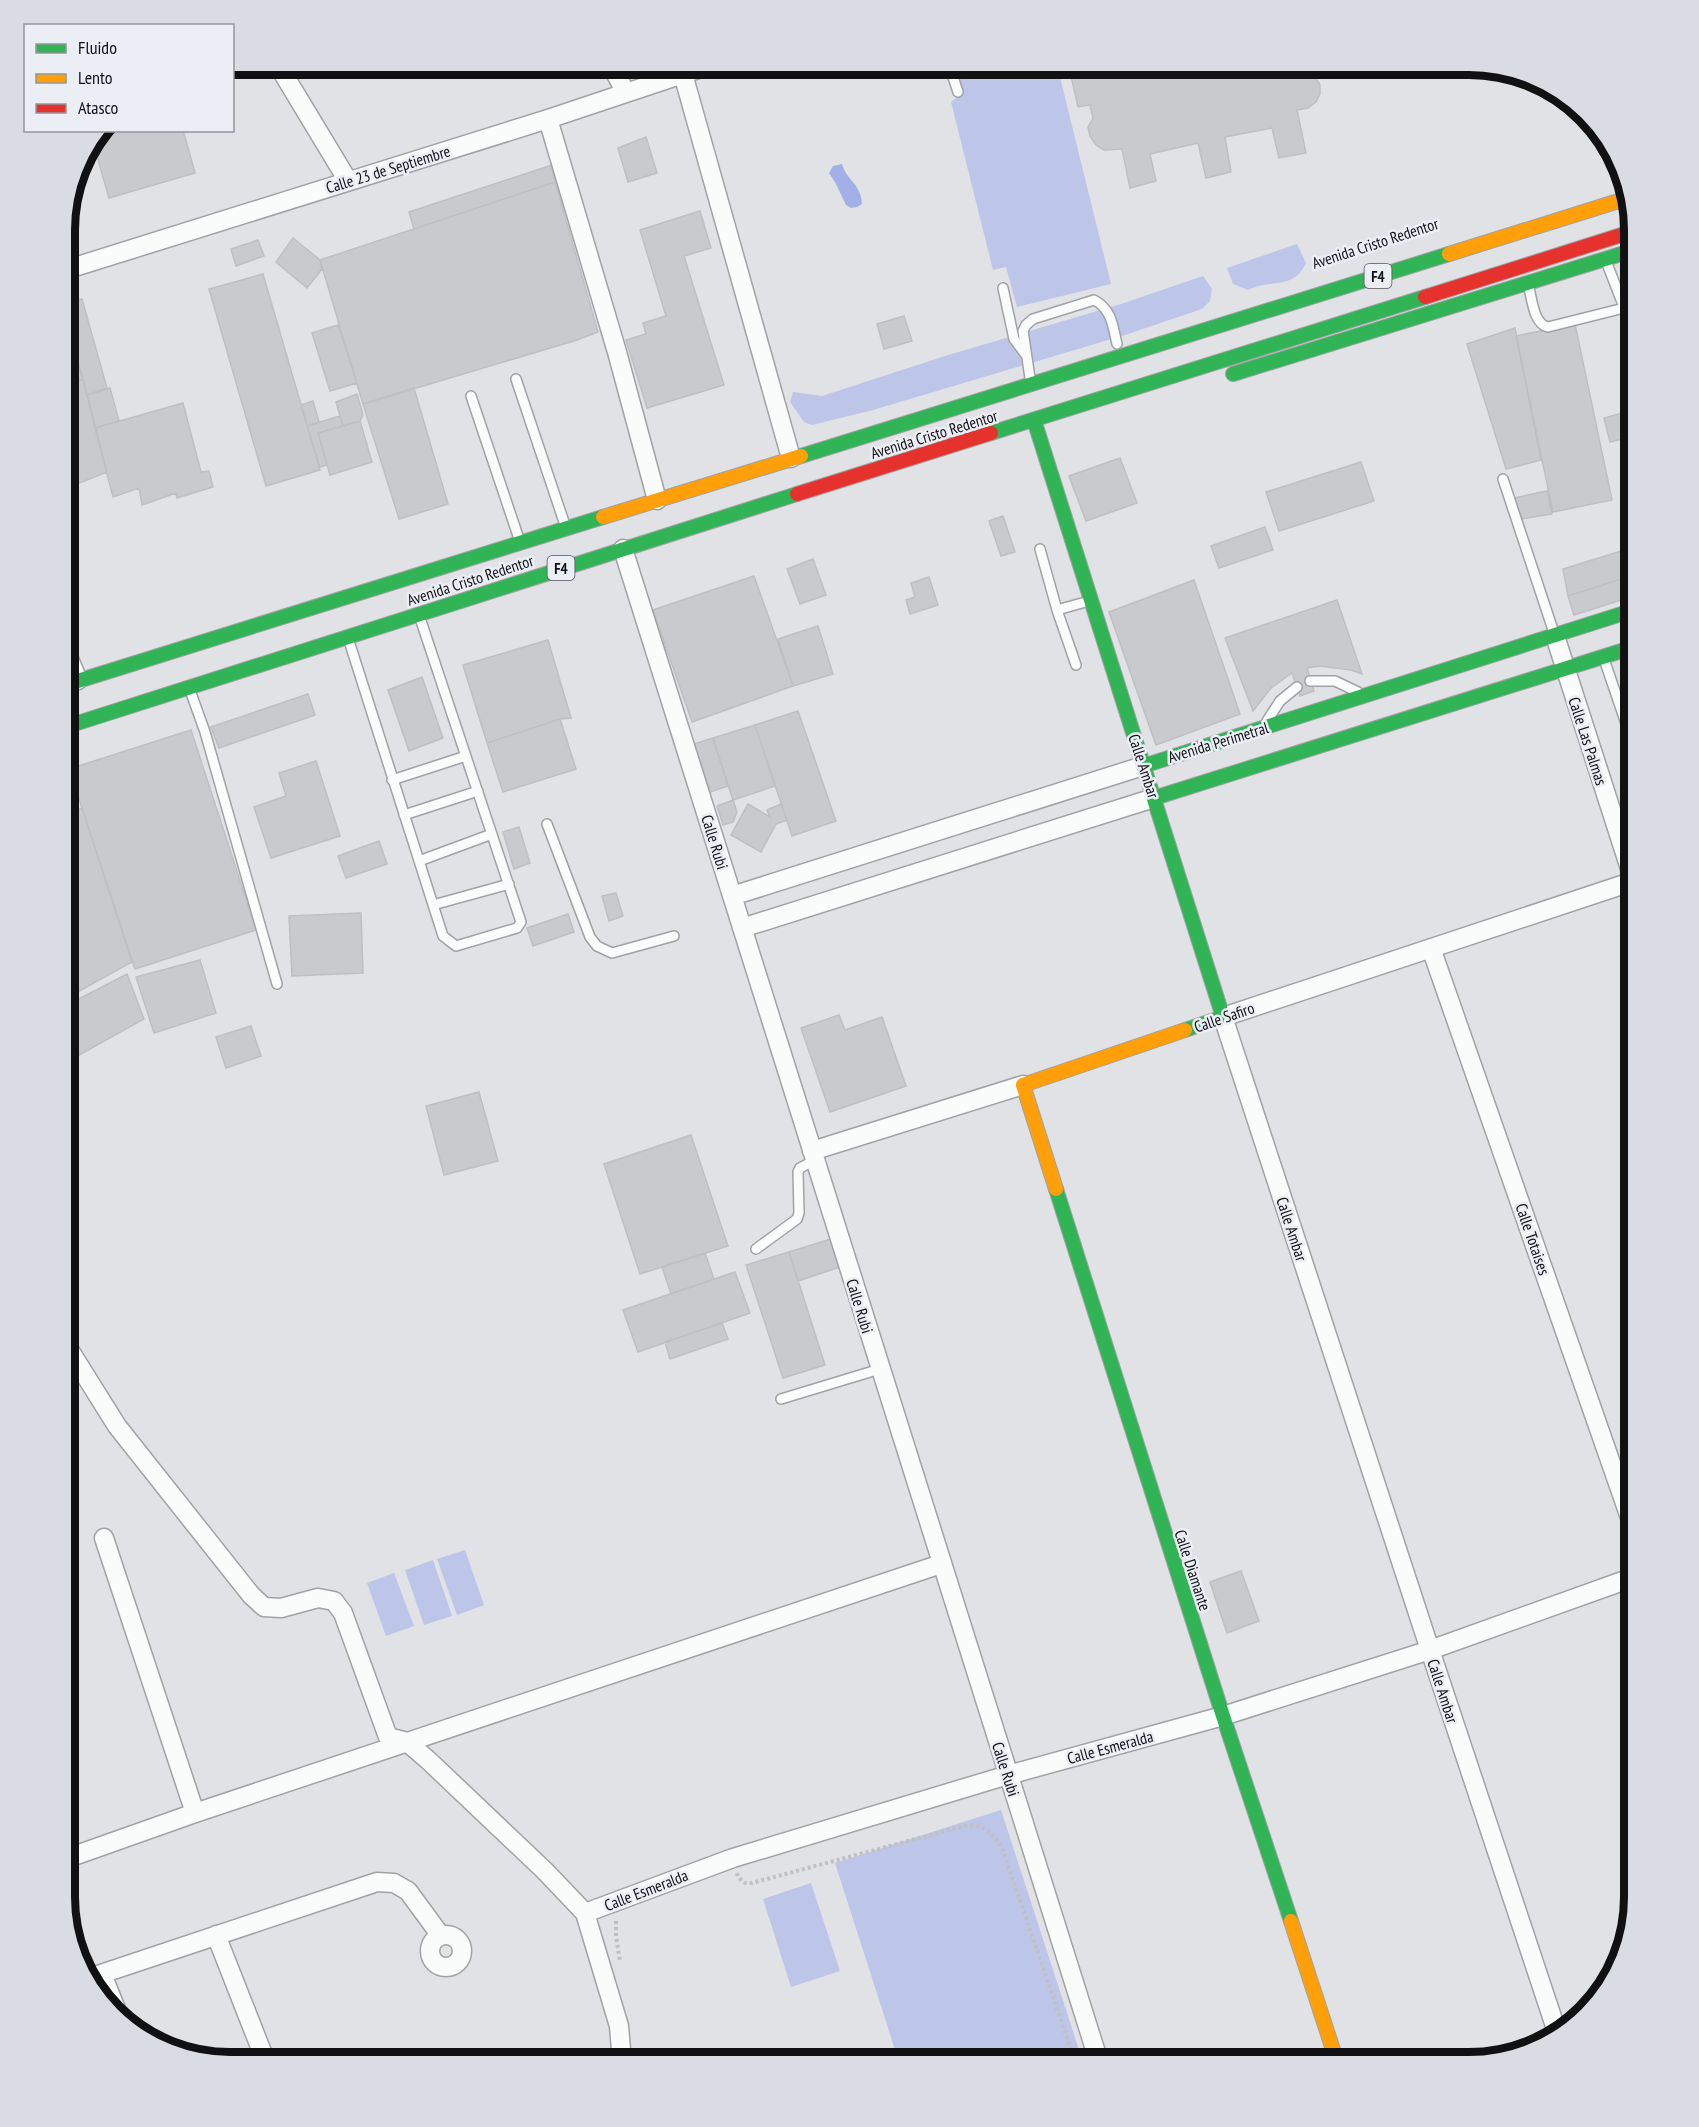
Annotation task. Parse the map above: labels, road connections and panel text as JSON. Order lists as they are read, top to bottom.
{
  "streets": {
    "main road": [
      "Avenida Cristo Redentor",
      "F4",
      "Avenida Perimetral",
      "Calle Ambar",
      "Calle Safiro",
      "Calle Diamante"
    ],
    "street": [
      "Calle 23 de Septiembre",
      "Calle Las Palmas",
      "Calle Rubi",
      "Calle Totaises",
      "Calle Esmeralda"
    ]
  },
  "crossings": [
    ["Avenida Cristo Redentor", "Calle Ambar"],
    ["Avenida Cristo Redentor", "Calle Rubi"],
    ["Calle Las Palmas", "Avenida Perimetral"],
    ["Avenida Perimetral", "Calle Ambar"],
    ["Avenida Perimetral", "Calle Rubi"],
    ["Calle Ambar", "Calle Safiro"],
    ["Calle Ambar", "Calle Esmeralda"],
    ["Calle Rubi", "Calle Safiro"],
    ["Calle Rubi", "Calle Esmeralda"],
    ["Calle Safiro", "Calle Totaises"],
    ["Calle Safiro", "Calle Diamante"],
    ["Calle Diamante", "Calle Esmeralda"]
  ],
  "legend": ["Fluido", "Lento", "Atasco"]
}
